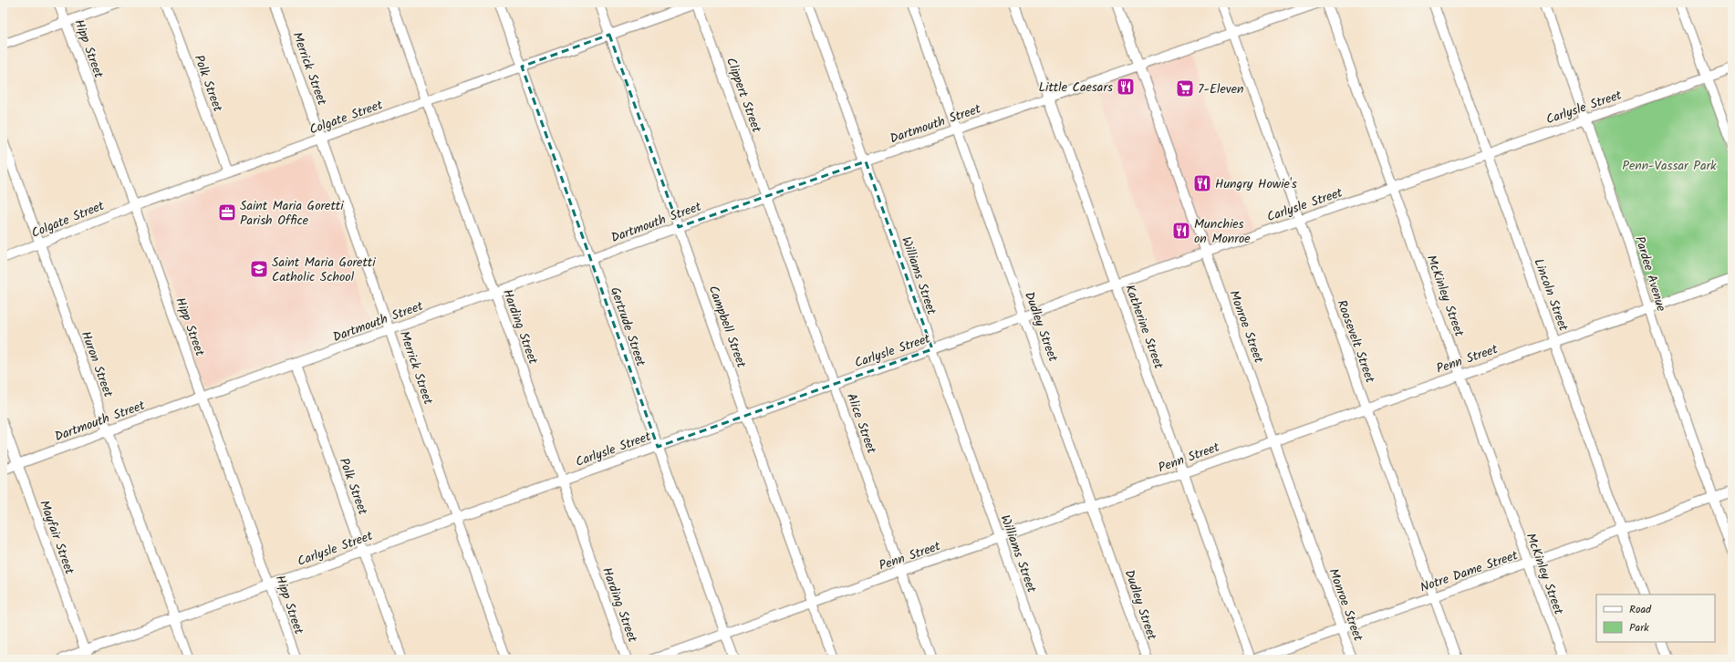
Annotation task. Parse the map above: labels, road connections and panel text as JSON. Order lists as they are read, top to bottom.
{
  "streets": {
    "street": [
      "Hipp Street",
      "Merrick Street",
      "Polk Street",
      "Clippert Street",
      "Carlysle Street",
      "Colgate Street",
      "Dartmouth Street",
      "Pardee Avenue",
      "Williams Street",
      "Lincoln Street",
      "McKinley Street",
      "Harding Street",
      "Gertrude Street",
      "Campbell Street",
      "Dudley Street",
      "Katherine Street",
      "Monroe Street",
      "Roosevelt Street",
      "Penn Street",
      "Huron Street",
      "Alice Street",
      "Mayfair Street",
      "Notre Dame Street"
    ]
  },
  "crossings": [
    ["Hipp Street", "Carlysle Street"],
    ["Hipp Street", "Colgate Street"],
    ["Hipp Street", "Dartmouth Street"],
    ["Merrick Street", "Carlysle Street"],
    ["Merrick Street", "Colgate Street"],
    ["Merrick Street", "Dartmouth Street"],
    ["Polk Street", "Carlysle Street"],
    ["Polk Street", "Colgate Street"],
    ["Polk Street", "Dartmouth Street"],
    ["Clippert Street", "Colgate Street"],
    ["Clippert Street", "Dartmouth Street"],
    ["Clippert Street", "Alice Street"],
    ["Carlysle Street", "Pardee Avenue"],
    ["Carlysle Street", "Williams Street"],
    ["Carlysle Street", "Lincoln Street"],
    ["Carlysle Street", "McKinley Street"],
    ["Carlysle Street", "Harding Street"],
    ["Carlysle Street", "Gertrude Street"],
    ["Carlysle Street", "Campbell Street"],
    ["Carlysle Street", "Dudley Street"],
    ["Carlysle Street", "Katherine Street"],
    ["Carlysle Street", "Monroe Street"],
    ["Carlysle Street", "Roosevelt Street"],
    ["Carlysle Street", "Huron Street"],
    ["Carlysle Street", "Alice Street"],
    ["Carlysle Street", "Mayfair Street"],
    ["Colgate Street", "Harding Street"],
    ["Colgate Street", "Gertrude Street"],
    ["Colgate Street", "Campbell Street"],
    ["Colgate Street", "Huron Street"],
    ["Dartmouth Street", "Williams Street"],
    ["Dartmouth Street", "Harding Street"],
    ["Dartmouth Street", "Gertrude Street"],
    ["Dartmouth Street", "Campbell Street"],
    ["Dartmouth Street", "Dudley Street"],
    ["Dartmouth Street", "Katherine Street"],
    ["Dartmouth Street", "Monroe Street"],
    ["Dartmouth Street", "Roosevelt Street"],
    ["Dartmouth Street", "Huron Street"],
    ["Dartmouth Street", "Alice Street"],
    ["Dartmouth Street", "Mayfair Street"],
    ["Pardee Avenue", "Penn Street"],
    ["Pardee Avenue", "Notre Dame Street"],
    ["Williams Street", "Penn Street"],
    ["Lincoln Street", "Penn Street"],
    ["Lincoln Street", "Notre Dame Street"],
    ["McKinley Street", "Penn Street"],
    ["McKinley Street", "Notre Dame Street"],
    ["Gertrude Street", "Penn Street"],
    ["Campbell Street", "Penn Street"],
    ["Dudley Street", "Penn Street"],
    ["Katherine Street", "Penn Street"],
    ["Monroe Street", "Penn Street"],
    ["Monroe Street", "Notre Dame Street"],
    ["Roosevelt Street", "Penn Street"],
    ["Roosevelt Street", "Notre Dame Street"],
    ["Penn Street", "Alice Street"]
  ],
  "parks": ["Penn-Vassar Park"],
  "places": {
    "restaurant": ["Little Caesars", "Hungry Howie's", "Munchies on Monroe"],
    "supermarket": ["7-Eleven"],
    "office": ["Saint Maria Goretti Parish Office"],
    "school or university": ["Saint Maria Goretti Catholic School"]
  },
  "legend": ["Road", "Park"]
}
